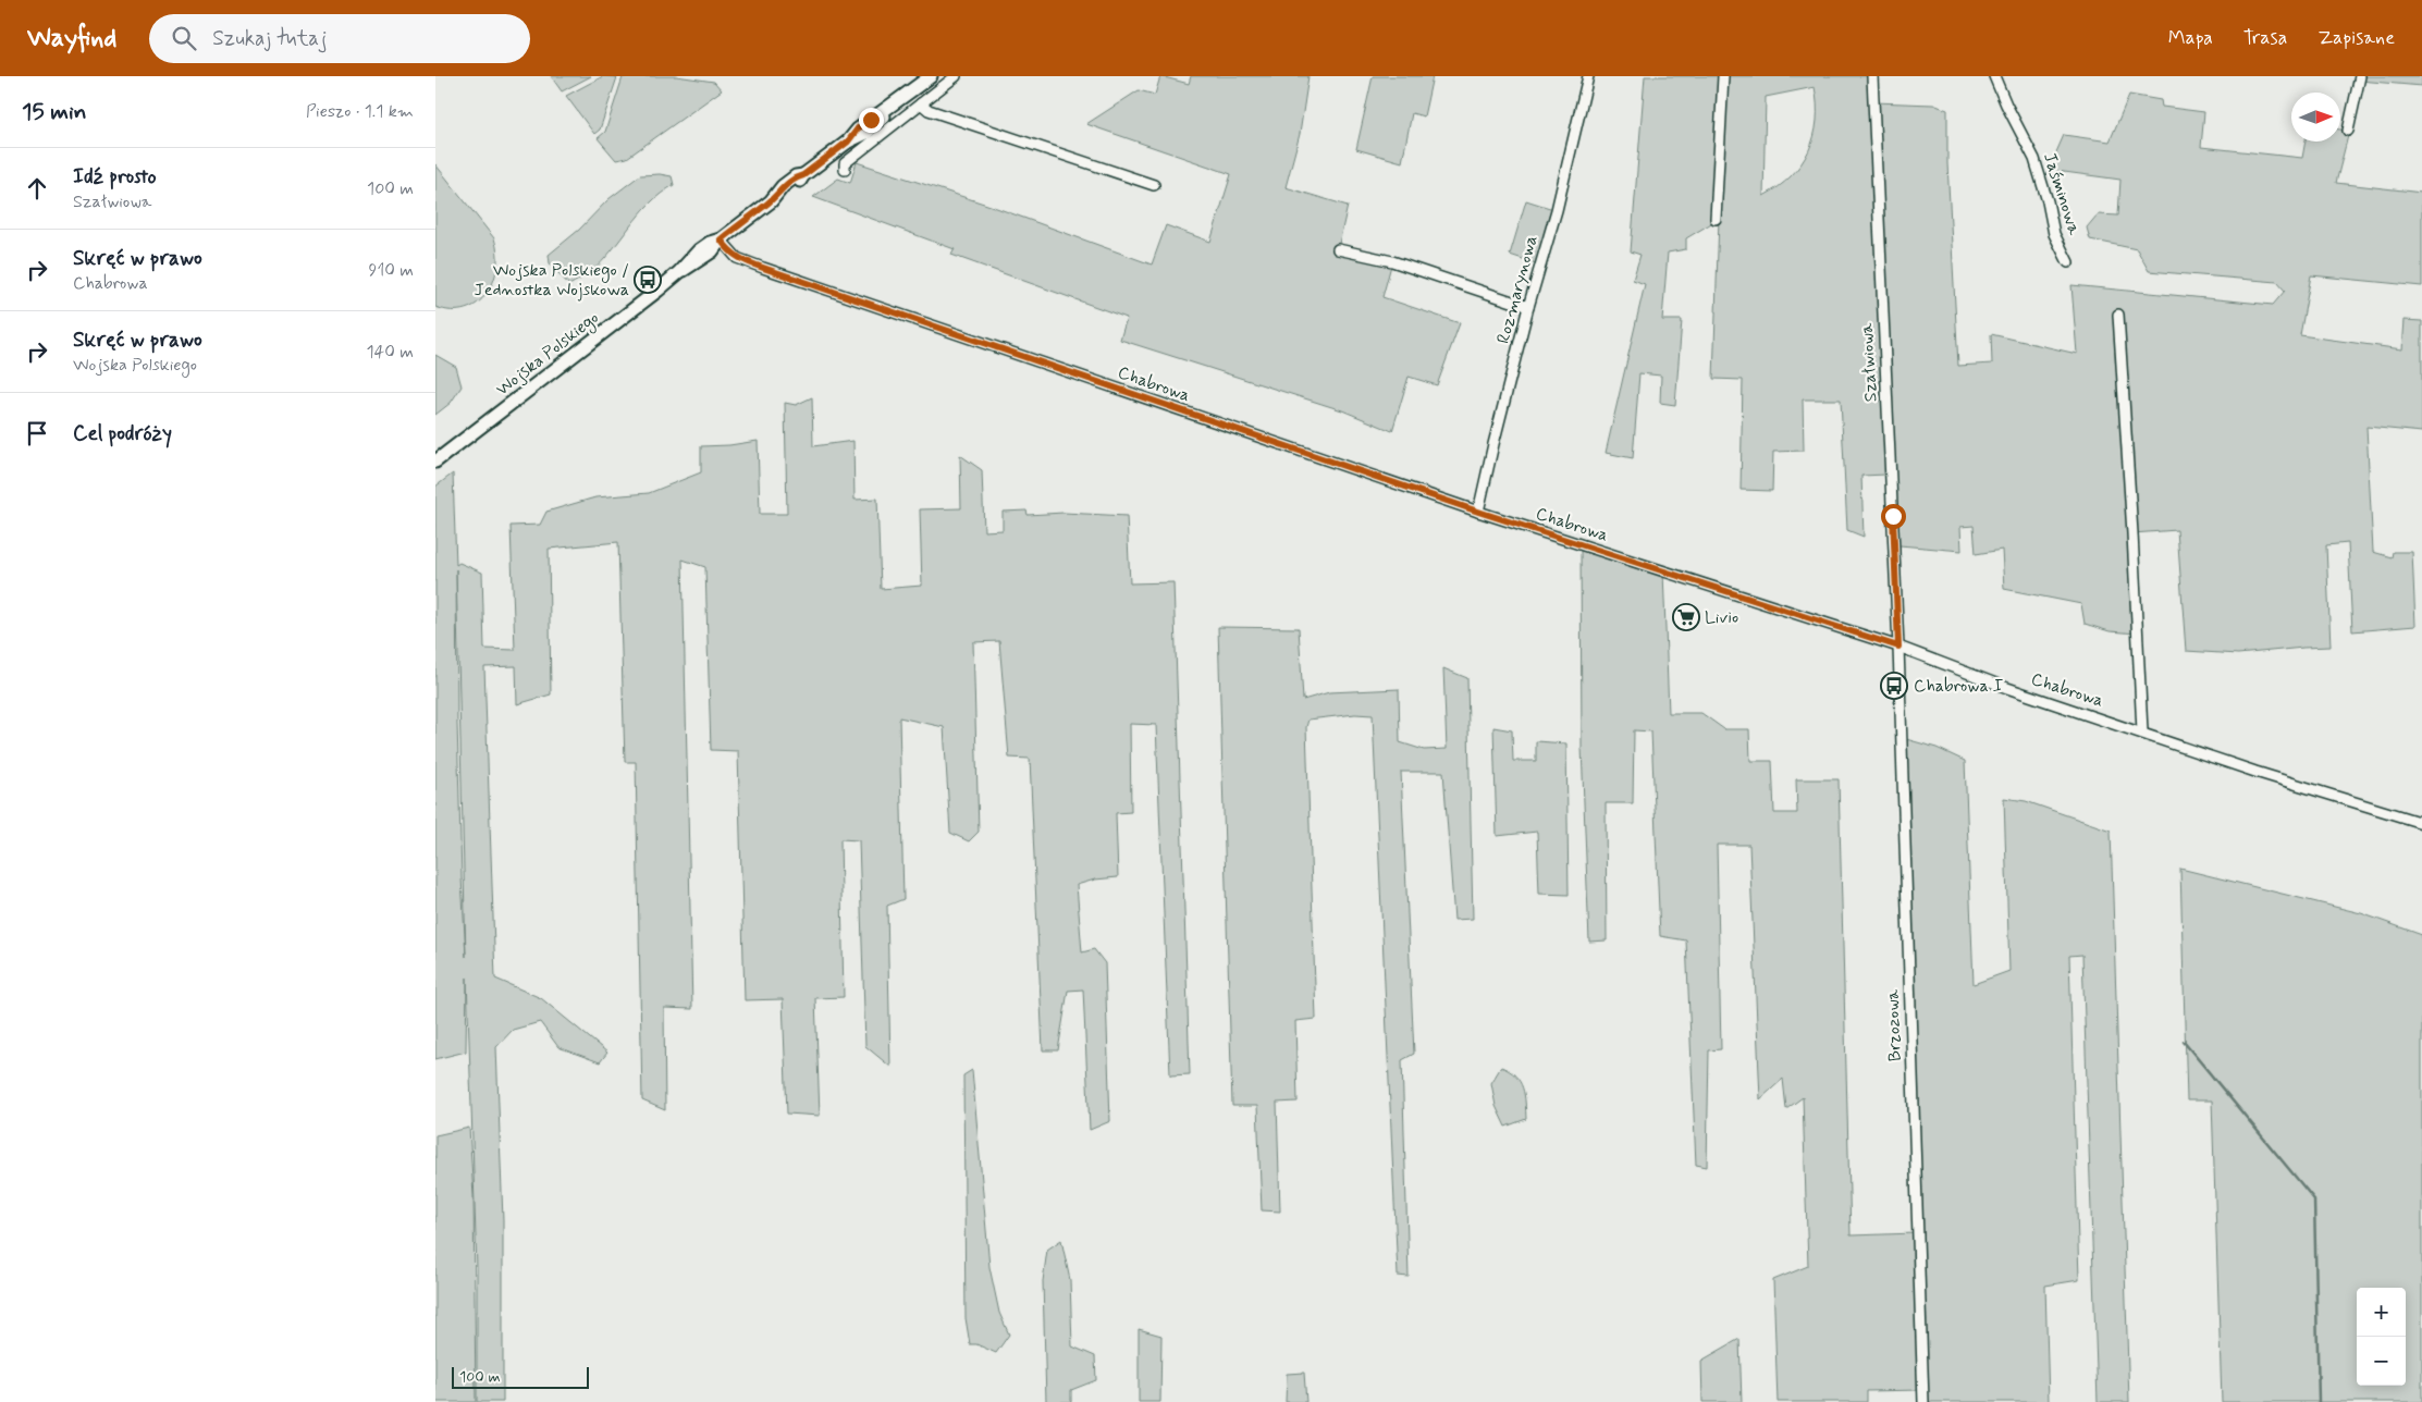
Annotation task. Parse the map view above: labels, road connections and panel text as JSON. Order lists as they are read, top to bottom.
{
  "streets": {
    "main road": ["Wojska Polskiego"],
    "street": [
      "Jaśminowa",
      "Rozmarynowa",
      "Szałwiowa",
      "Chabrowa",
      "Brzozowa"
    ]
  },
  "crossings": [
    ["Rozmarynowa", "Chabrowa"],
    ["Wojska Polskiego", "Chabrowa"],
    ["Szałwiowa", "Chabrowa"],
    ["Szałwiowa", "Brzozowa"],
    ["Chabrowa", "Brzozowa"]
  ],
  "places": {
    "bus stop": ["Wojska Polskiego / Jednostka Wojskowa", "Chabrowa I"],
    "supermarket": ["Livio"]
  },
  "scale_bar": "100 m",
  "north": "right",
  "page": {
    "header": "Wayfind",
    "search": "Szukaj tutaj",
    "nav": ["Mapa", "Trasa", "Zapisane"],
    "heading": ["15 min", "Pieszo · 1.1 km"],
    "list": [
      ["Idź prosto", "Szałwiowa", "100 m"],
      ["Skręć w prawo", "Chabrowa", "910 m"],
      ["Skręć w prawo", "Wojska Polskiego", "140 m"],
      "Cel podróży"
    ],
    "map_buttons": ["+", "−"],
    "scale": "100 m"
  }
}
